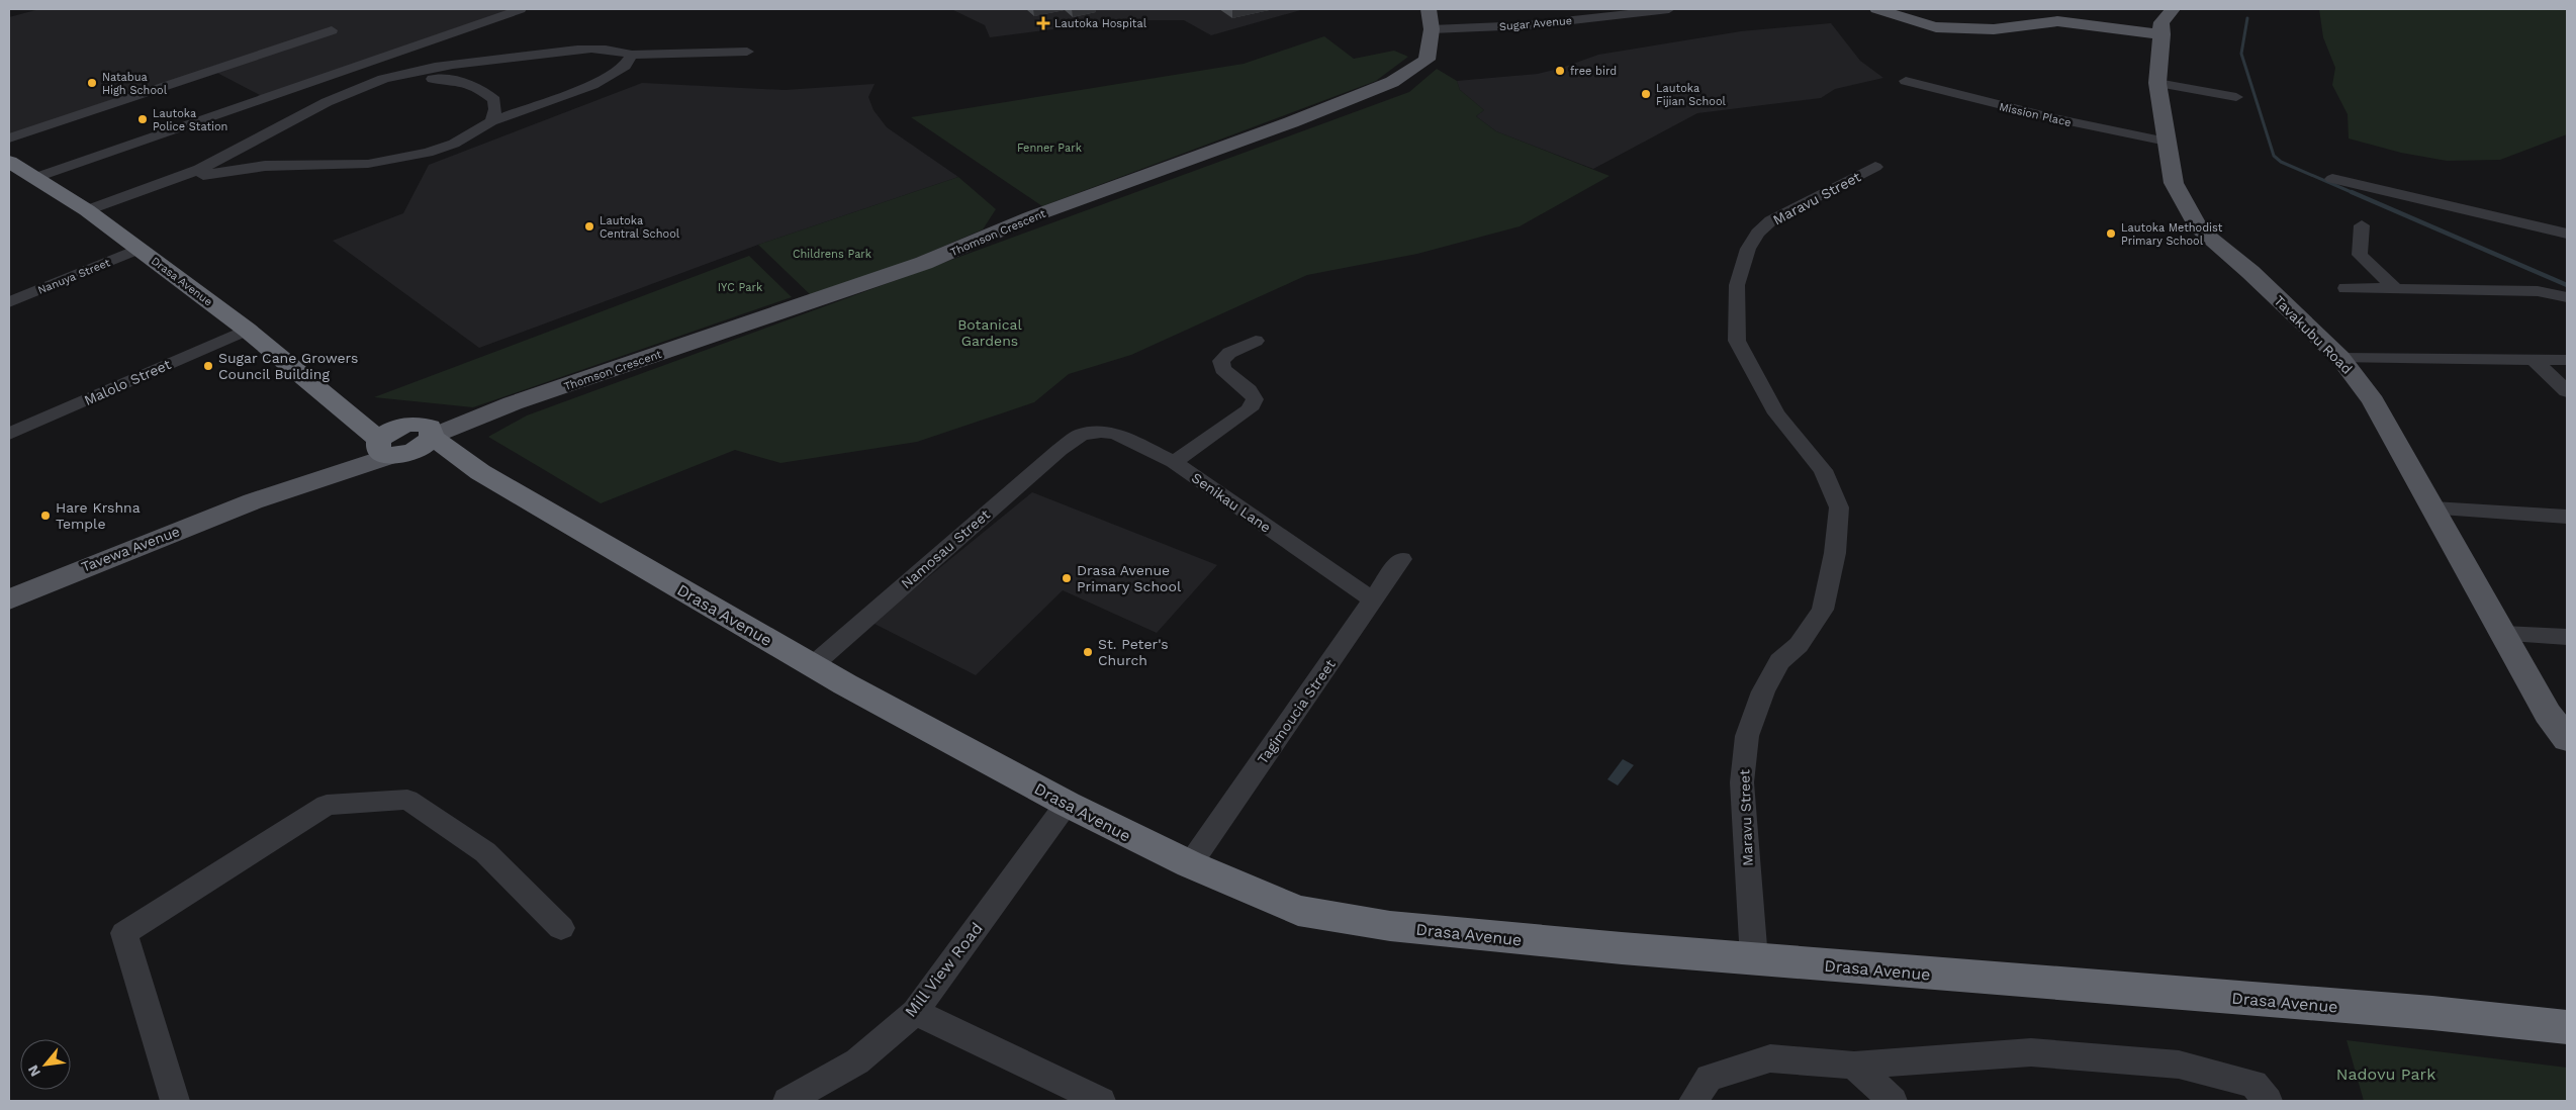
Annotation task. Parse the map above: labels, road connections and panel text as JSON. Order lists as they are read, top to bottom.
{
  "streets": {
    "highway": ["Drasa Avenue"],
    "main road": ["Thomson Crescent", "Tavakubu Road", "Tavewa Avenue"],
    "street": [
      "Sugar Avenue",
      "Mission Place",
      "Maravu Street",
      "Nanuya Street",
      "Malolo Street",
      "Senikau Lane",
      "Namosau Street",
      "Tagimoucia Street",
      "Mill View Road"
    ]
  },
  "crossings": [
    ["Sugar Avenue", "Thomson Crescent"],
    ["Mission Place", "Tavakubu Road"],
    ["Maravu Street", "Drasa Avenue"],
    ["Thomson Crescent", "Drasa Avenue"],
    ["Nanuya Street", "Drasa Avenue"],
    ["Drasa Avenue", "Malolo Street"],
    ["Drasa Avenue", "Tavewa Avenue"],
    ["Drasa Avenue", "Namosau Street"],
    ["Drasa Avenue", "Tagimoucia Street"],
    ["Drasa Avenue", "Mill View Road"],
    ["Senikau Lane", "Namosau Street"],
    ["Senikau Lane", "Tagimoucia Street"]
  ],
  "parks": [
    "Fenner Park",
    "Childrens Park",
    "IYC Park",
    "Botanical Gardens",
    "Nadovu Park"
  ],
  "places": {
    "health": ["Lautoka Hospital"],
    "other": [
      "free bird",
      "Natabua High School",
      "Lautoka Fijian School",
      "Lautoka Police Station",
      "Lautoka Central School",
      "Lautoka Methodist Primary School",
      "Sugar Cane Growers Council Building",
      "Hare Krshna Temple",
      "Drasa Avenue Primary School",
      "St. Peter's Church"
    ]
  },
  "north": "bottom left"
}
